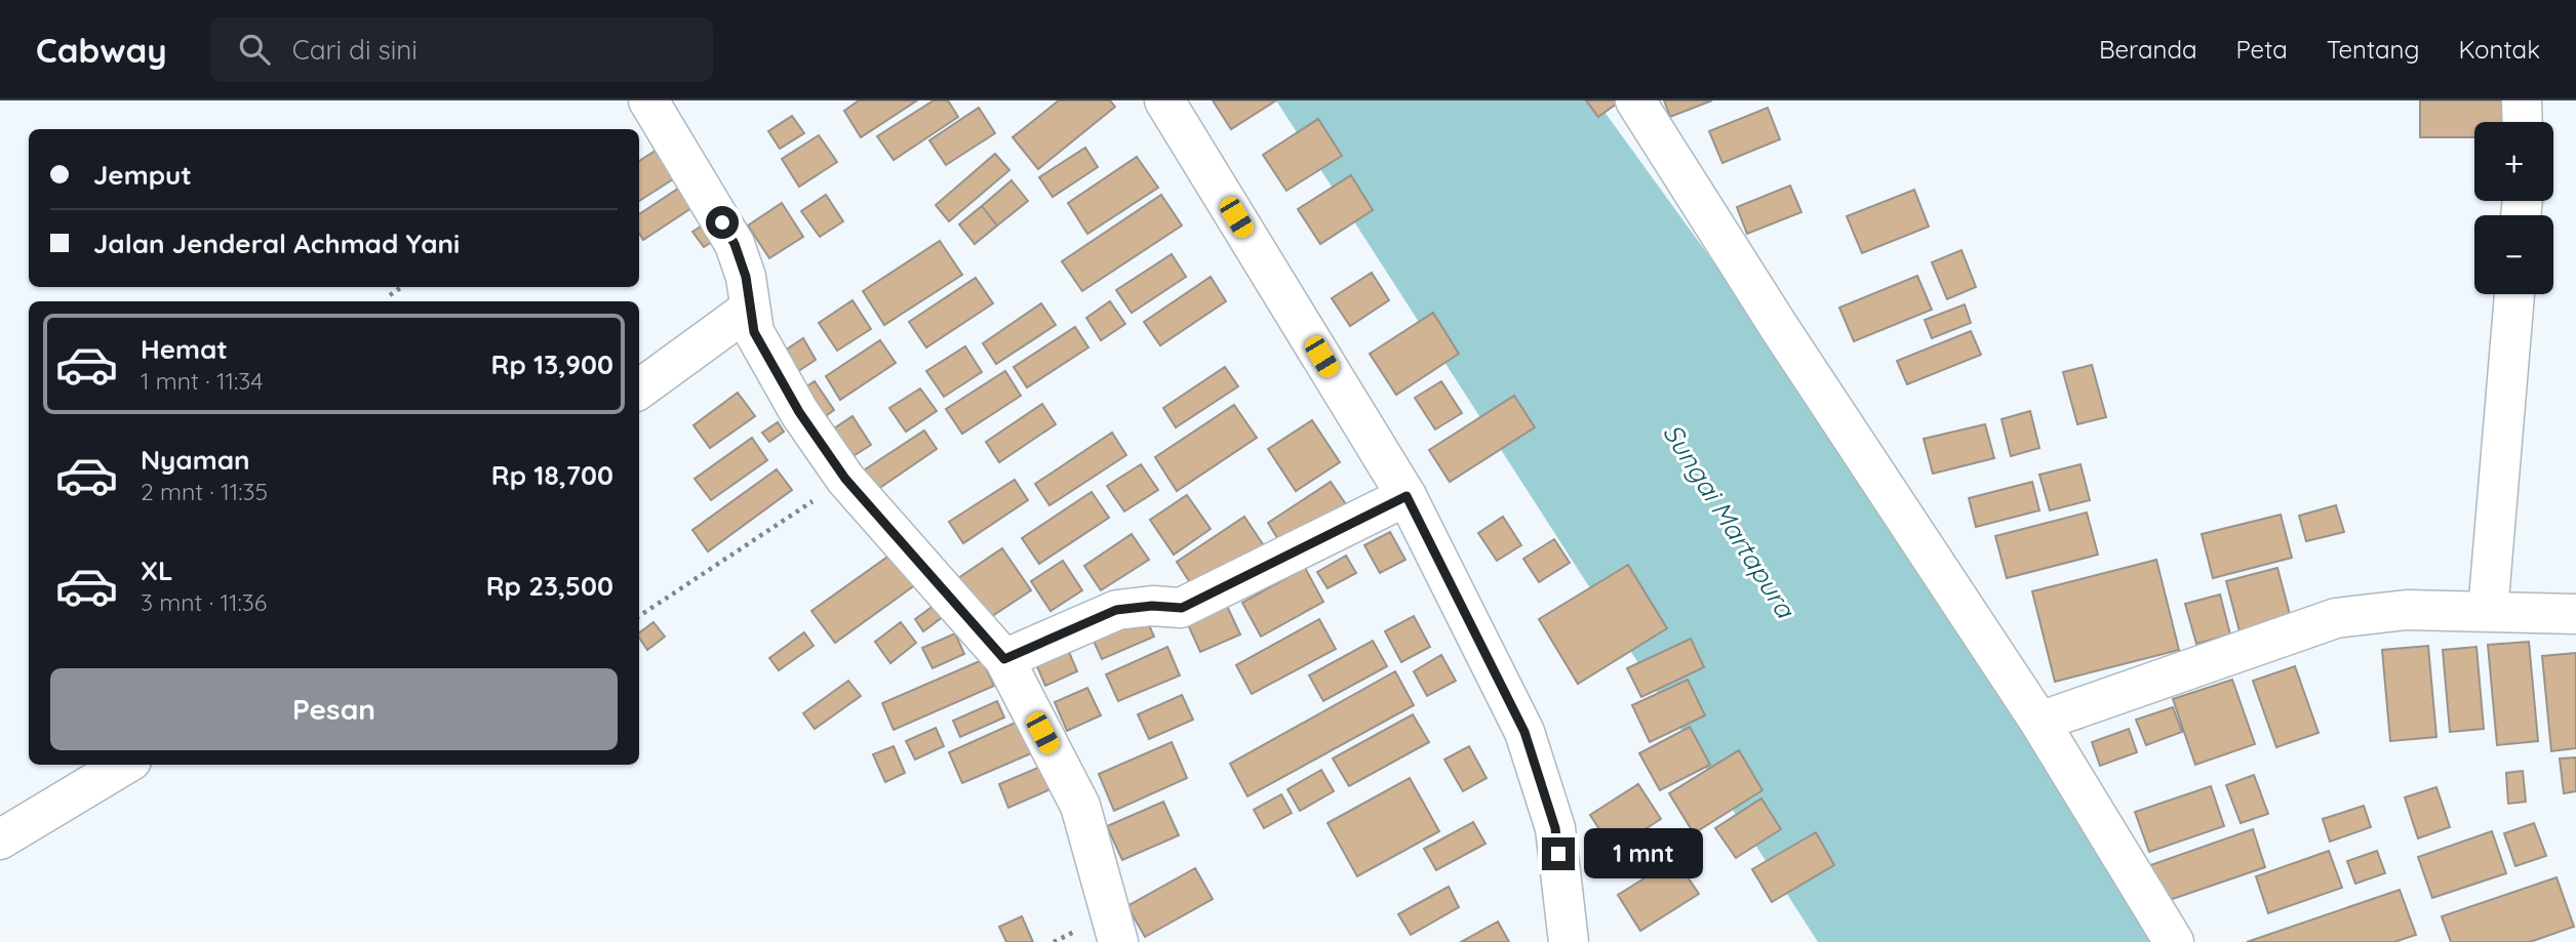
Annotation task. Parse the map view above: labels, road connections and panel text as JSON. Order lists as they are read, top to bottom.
{
  "water": ["Sungai Martapura"],
  "page": {
    "header": "Cabway",
    "search": "Cari di sini",
    "nav": [
      "Beranda",
      "Peta",
      "Tentang",
      "Kontak"
    ],
    "map_buttons": ["+", "−"],
    "banner": ["Jemput", "Jalan Jenderal Achmad Yani"],
    "list": [
      {
        "name": "Hemat",
        "note": "1 mnt · 11:34",
        "value": "Rp 13,900"
      },
      {
        "name": "Nyaman",
        "note": "2 mnt · 11:35",
        "value": "Rp 18,700"
      },
      {
        "name": "XL",
        "note": "3 mnt · 11:36",
        "value": "Rp 23,500"
      }
    ],
    "buttons": "Pesan",
    "bubble": "1 mnt"
  }
}
